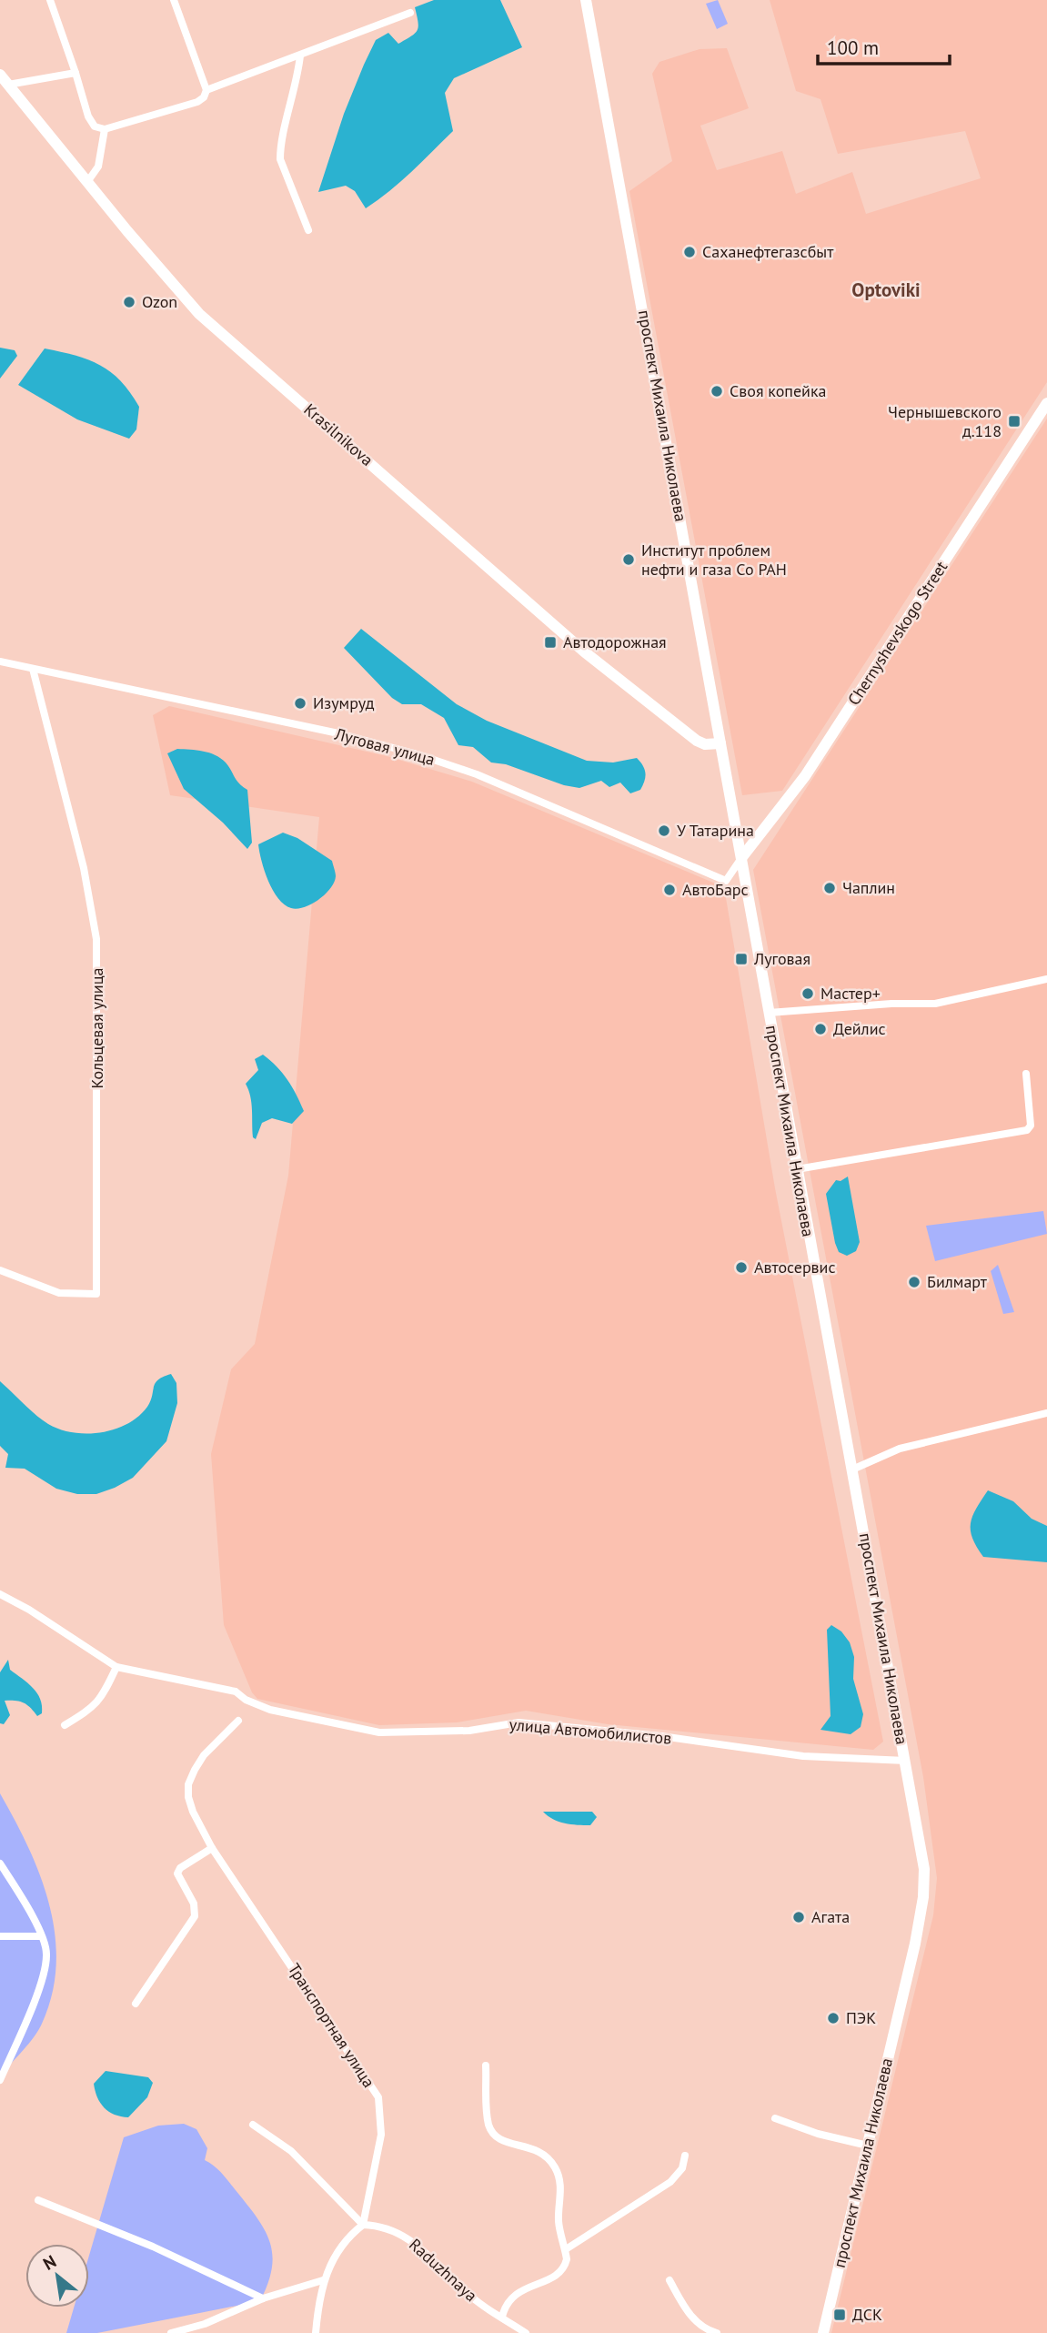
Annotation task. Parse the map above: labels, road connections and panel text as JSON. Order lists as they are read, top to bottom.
{
  "streets": {
    "main road": ["проспект Михаила Николаева", "Krasilnikova", "Chernyshevskogo Street"],
    "street": [
      "Луговая улица",
      "Кольцевая улица",
      "улица Автомобилистов",
      "Транспортная улица",
      "Raduzhnaya"
    ]
  },
  "crossings": [
    ["проспект Михаила Николаева", "Krasilnikova"],
    ["проспект Михаила Николаева", "Chernyshevskogo Street"],
    ["проспект Михаила Николаева", "Луговая улица"],
    ["проспект Михаила Николаева", "улица Автомобилистов"],
    ["Chernyshevskogo Street", "Луговая улица"],
    ["Луговая улица", "Кольцевая улица"],
    ["Транспортная улица", "Raduzhnaya"]
  ],
  "districts": ["Optoviki"],
  "places": {
    "other": [
      "Саханефтегазсбыт",
      "Ozon",
      "Своя копейка",
      "Институт проблем нефти и газа Со РАН",
      "Изумруд",
      "У Татарина",
      "Чаплин",
      "АвтоБарс",
      "Мастер+",
      "Дейлис",
      "Автосервис",
      "Билмарт",
      "Агата",
      "ПЭК"
    ],
    "transit": [
      "Чернышевского д.118",
      "Автодорожная",
      "Луговая",
      "ДСК"
    ]
  },
  "scale_bar": "100 m",
  "north": "top left"
}
